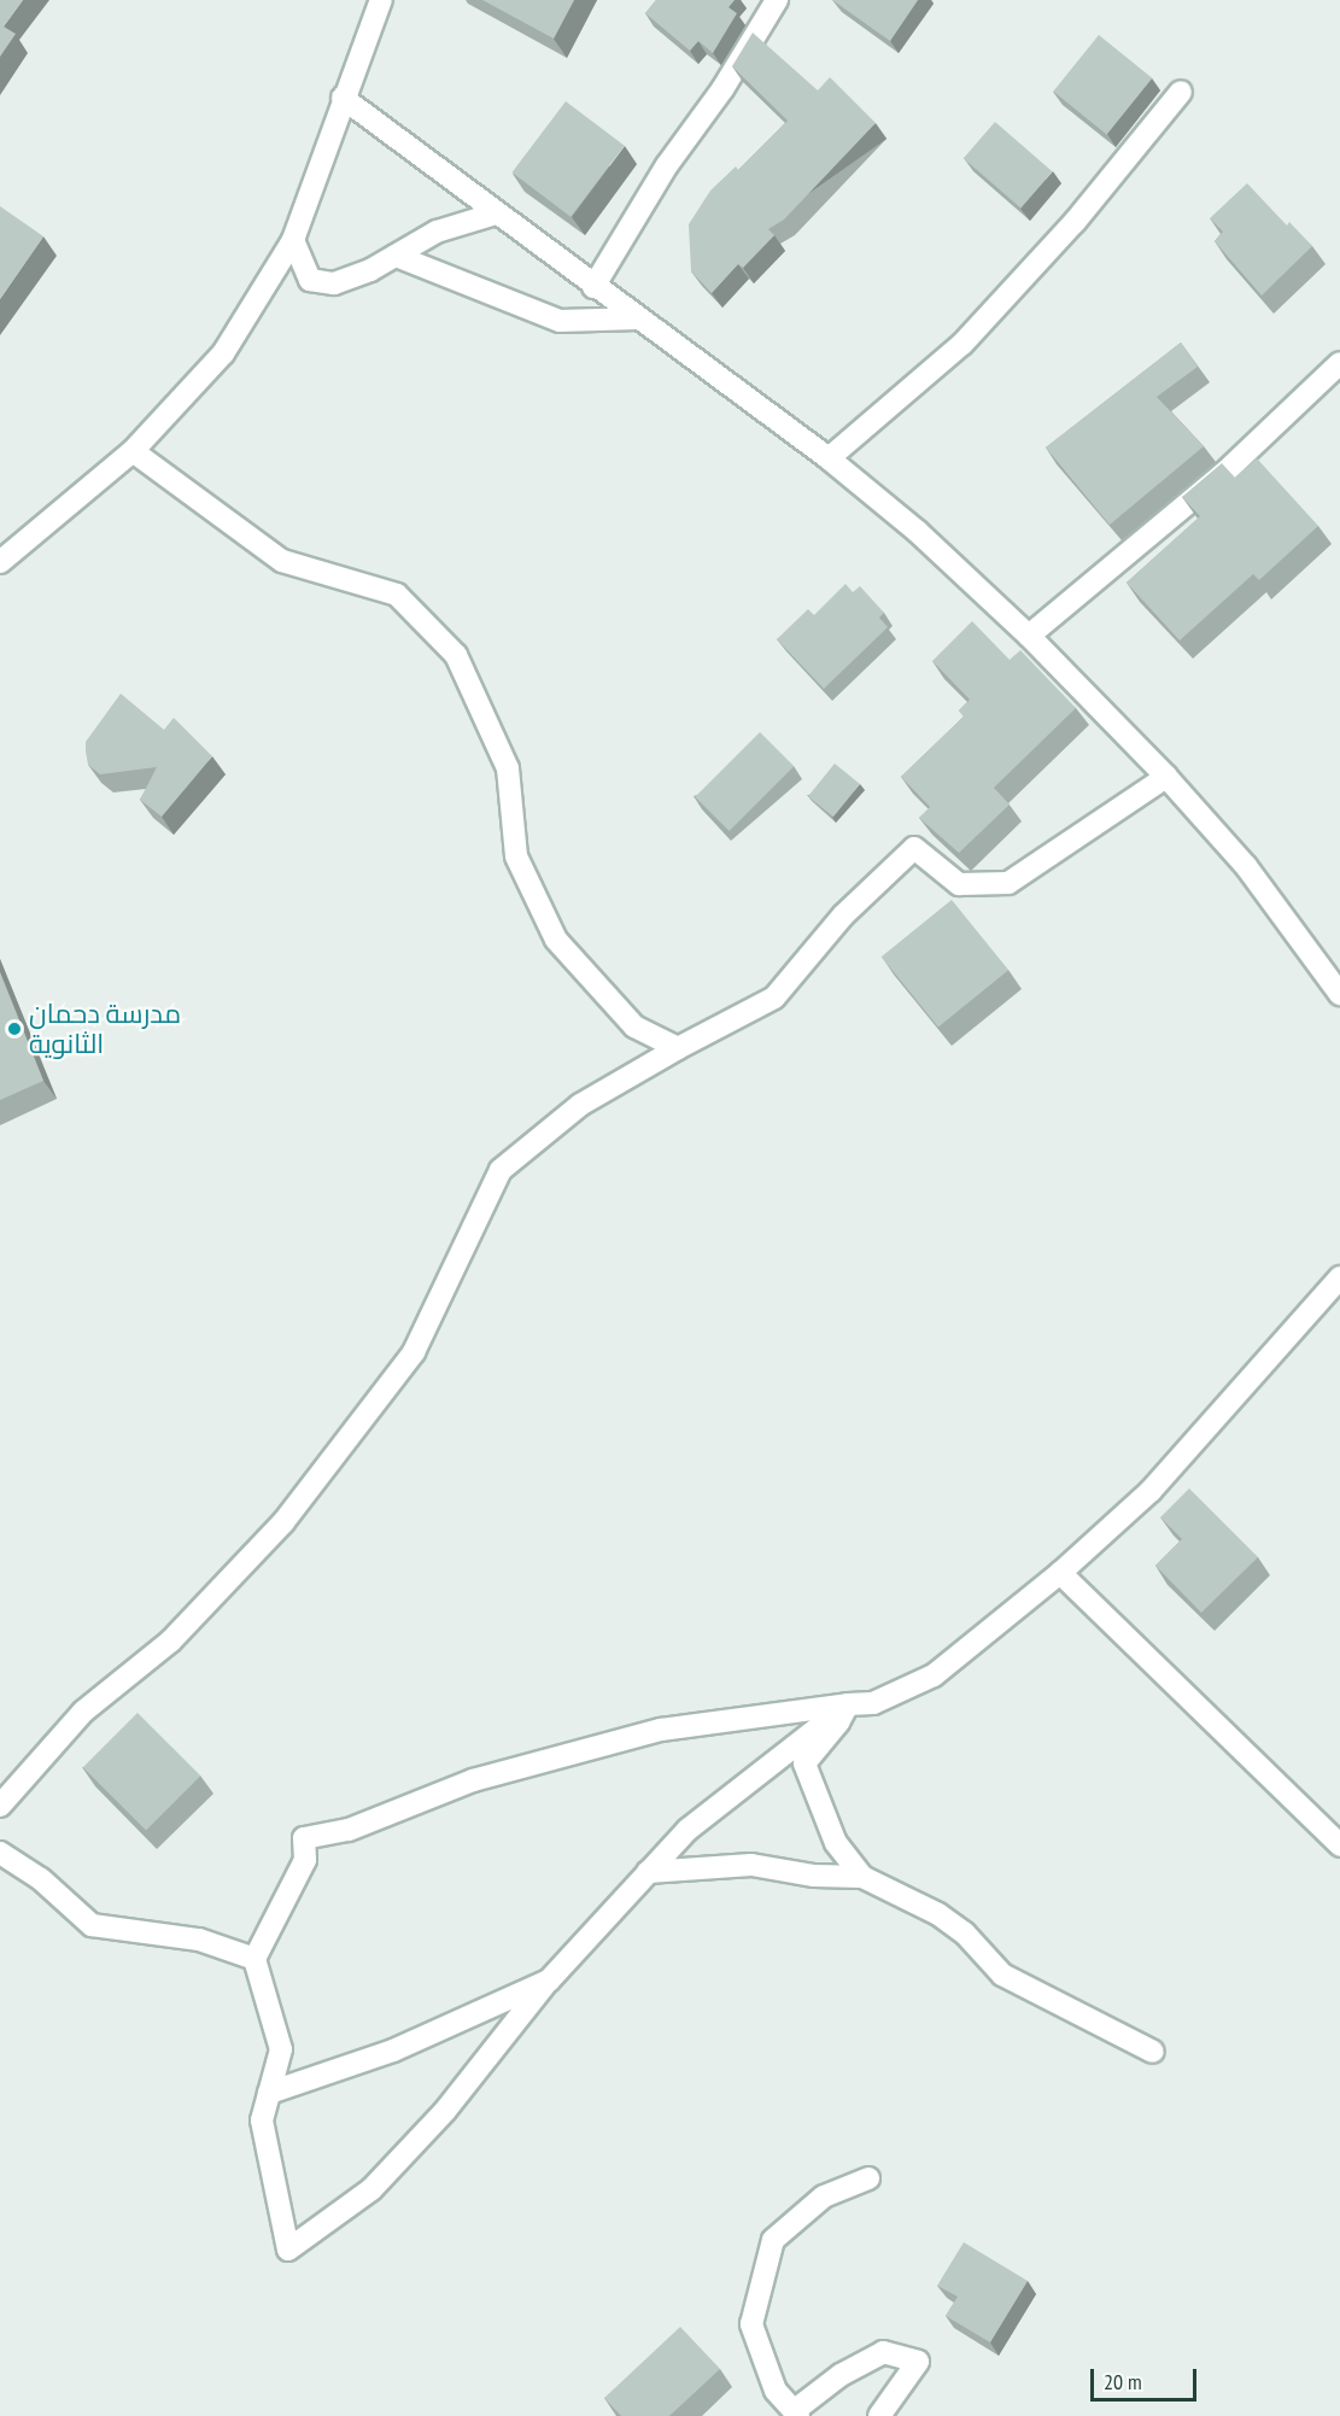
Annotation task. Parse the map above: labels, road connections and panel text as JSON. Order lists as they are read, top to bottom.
{
  "places": ["مدرسة دحمان الثانوية"],
  "scale_bar": "20 m"
}
